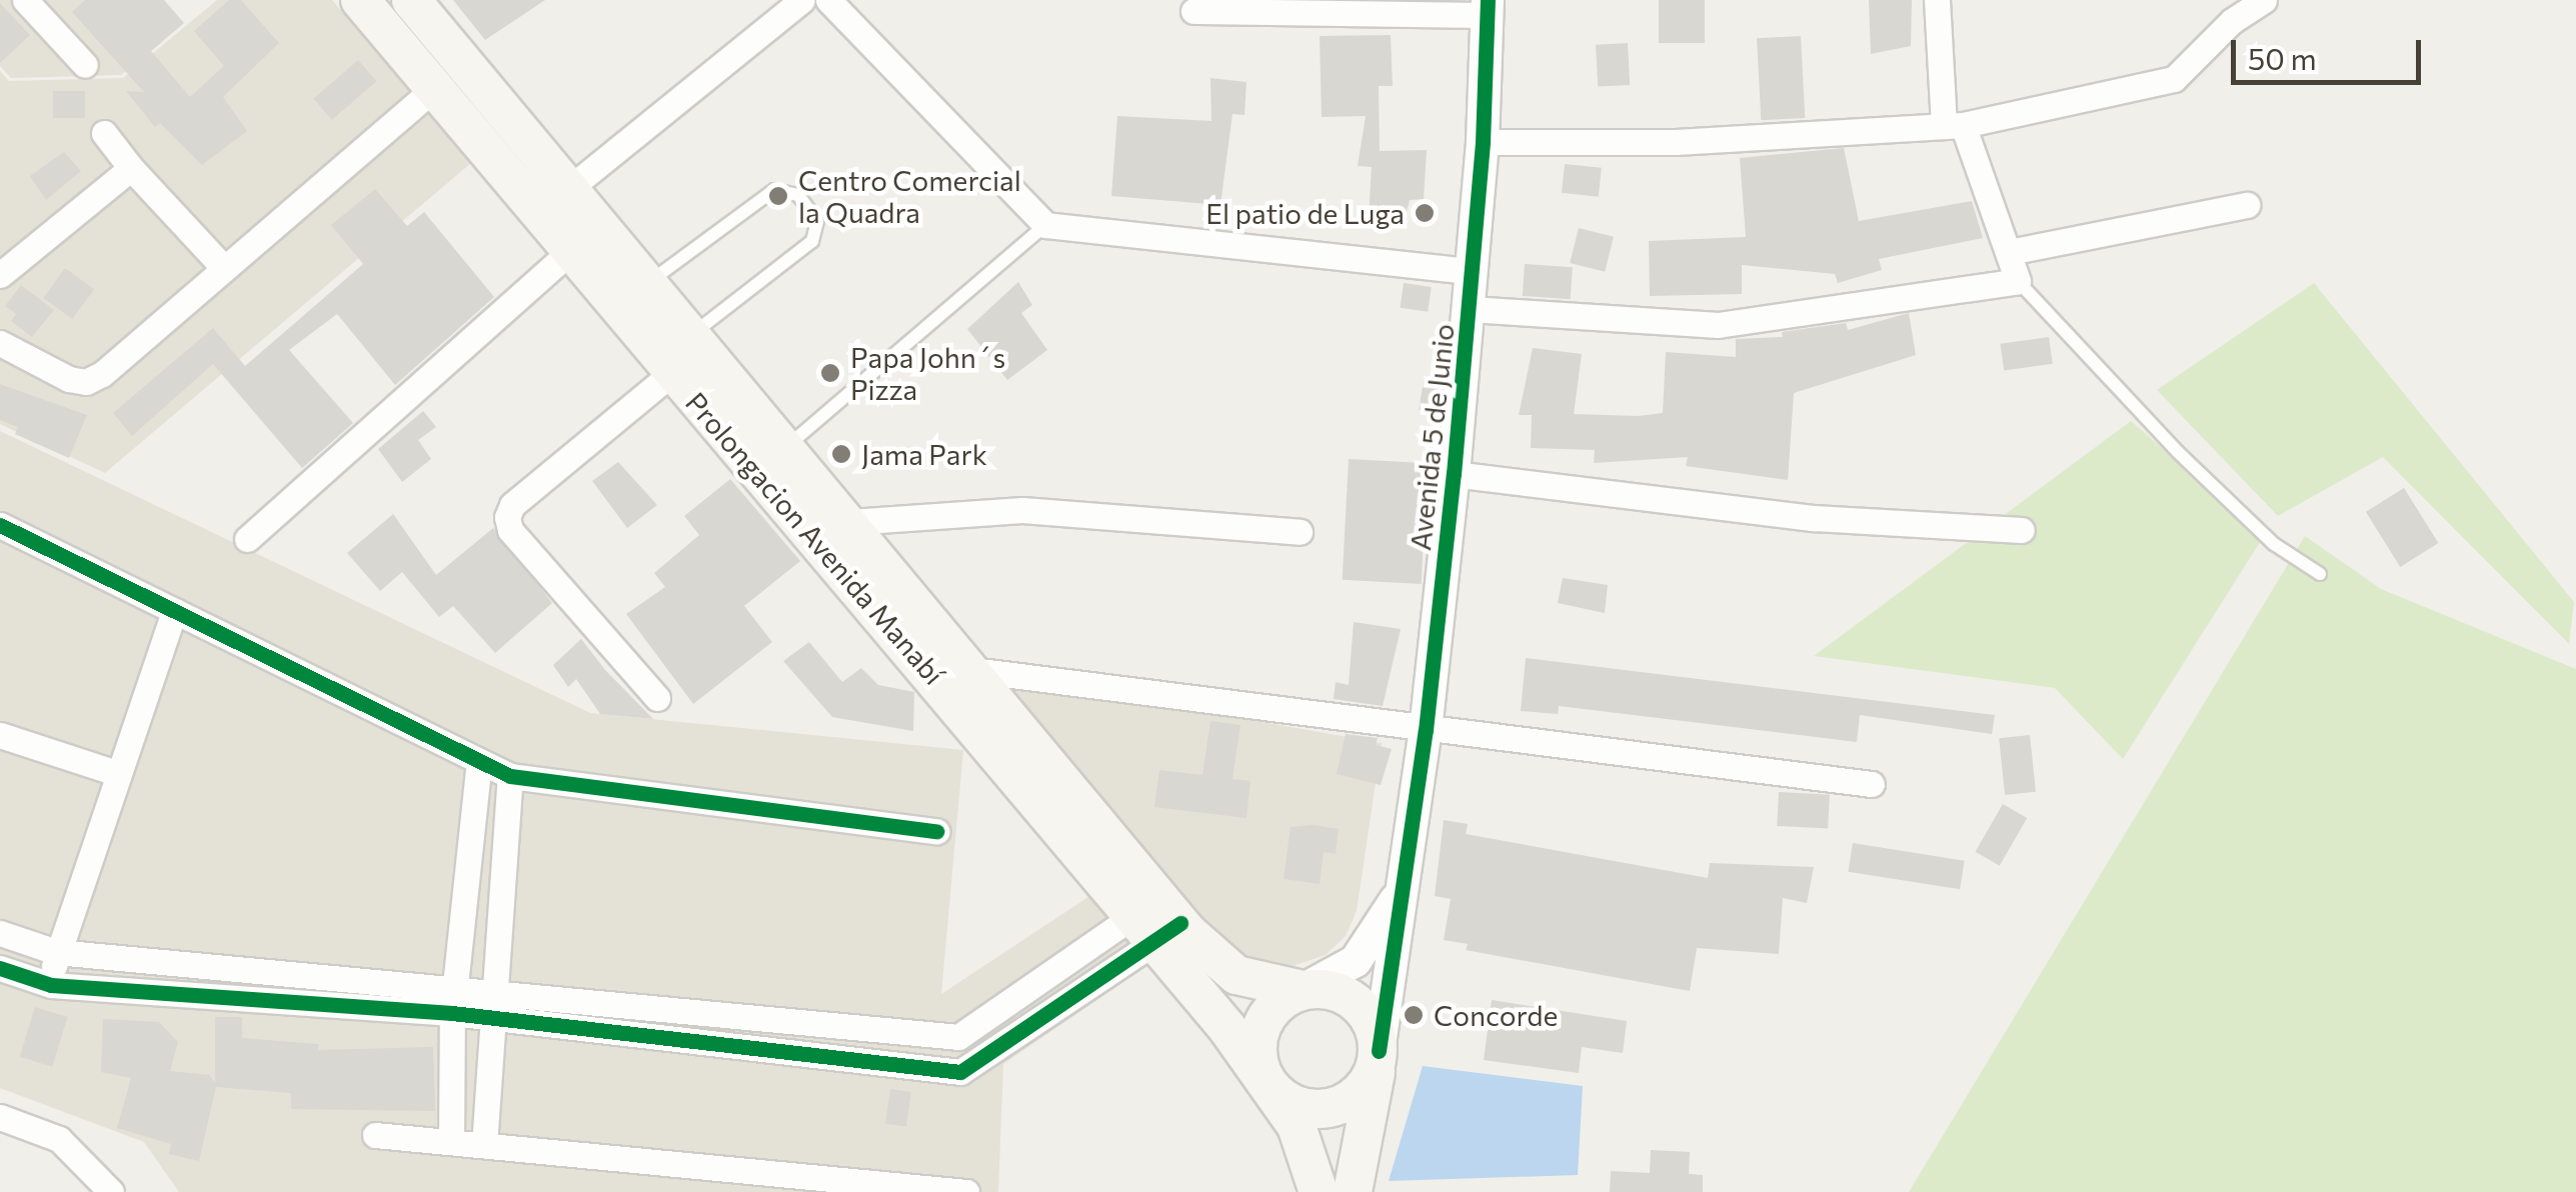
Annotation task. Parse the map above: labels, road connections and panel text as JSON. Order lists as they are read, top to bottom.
{
  "streets": {
    "main road": ["Prolongacion Avenida Manabí"],
    "street": ["Avenida 5 de Junio"]
  },
  "crossings": [
    ["Avenida 5 de Junio", "Prolongacion Avenida Manabí"]
  ],
  "places": [
    "Centro Comercial la Quadra",
    "El patio de Luga",
    "Papa John´s Pizza",
    "Jama Park",
    "Concorde"
  ],
  "scale_bar": "50 m"
}
